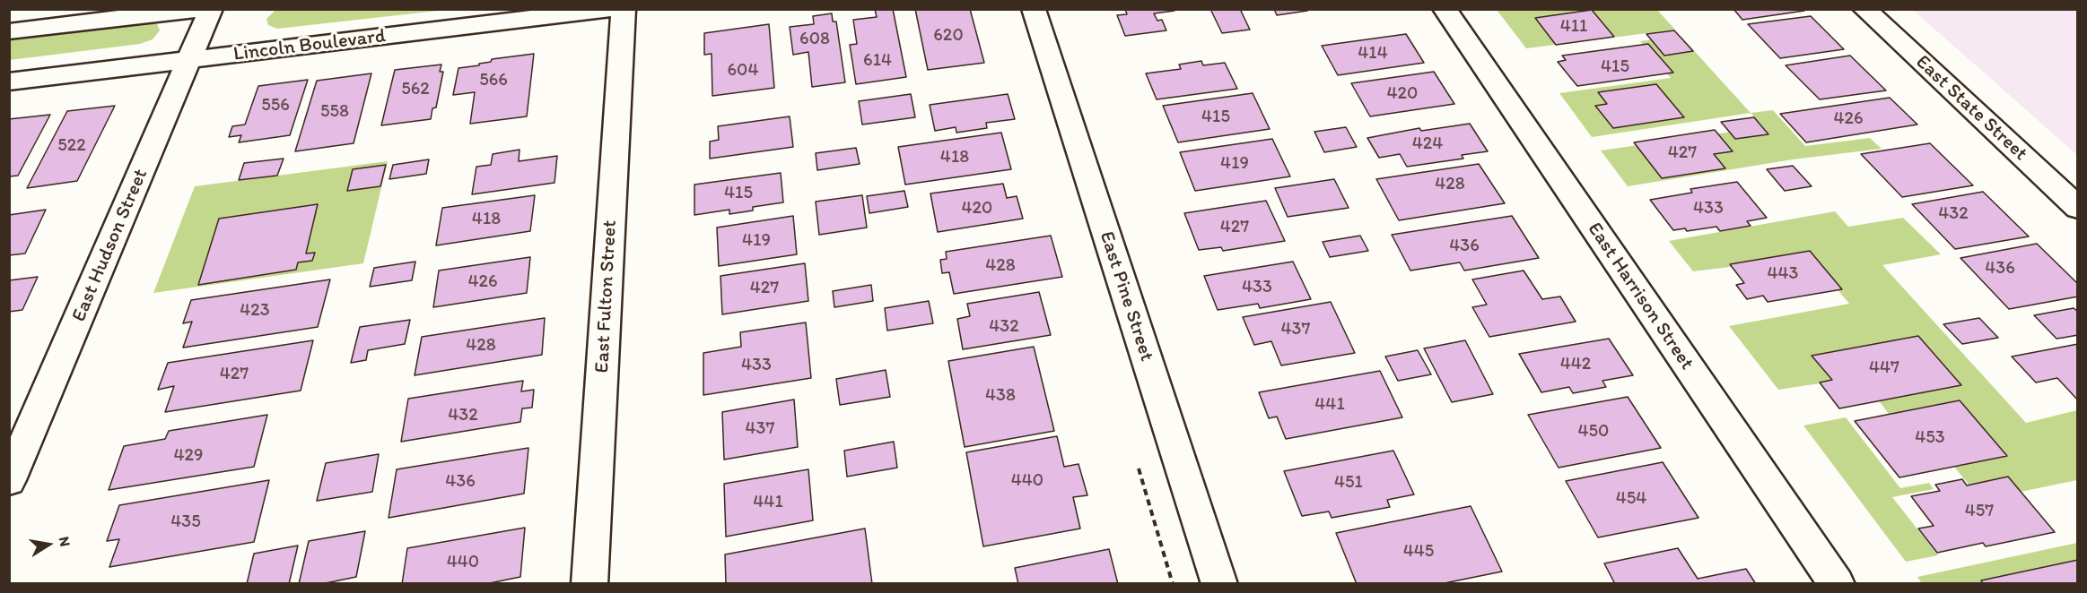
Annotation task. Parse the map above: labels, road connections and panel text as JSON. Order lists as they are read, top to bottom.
{
  "streets": {
    "street": [
      "Lincoln Boulevard",
      "East State Street",
      "East Hudson Street",
      "East Fulton Street",
      "East Pine Street",
      "East Harrison Street"
    ]
  },
  "crossings": [
    ["Lincoln Boulevard", "East Hudson Street"]
  ],
  "house_numbers": [
    "411",
    "620",
    "608",
    "414",
    "614",
    "415",
    "604",
    "566",
    "562",
    "420",
    "556",
    "558",
    "415",
    "426",
    "424",
    "522",
    "427",
    "418",
    "419",
    "428",
    "415",
    "420",
    "433",
    "432",
    "418",
    "427",
    "419",
    "436",
    "428",
    "436",
    "443",
    "426",
    "433",
    "427",
    "423",
    "432",
    "437",
    "428",
    "442",
    "433",
    "447",
    "427",
    "438",
    "441",
    "432",
    "437",
    "450",
    "453",
    "429",
    "440",
    "436",
    "451",
    "454",
    "441",
    "457",
    "435",
    "445",
    "440"
  ],
  "north": "right"
}
